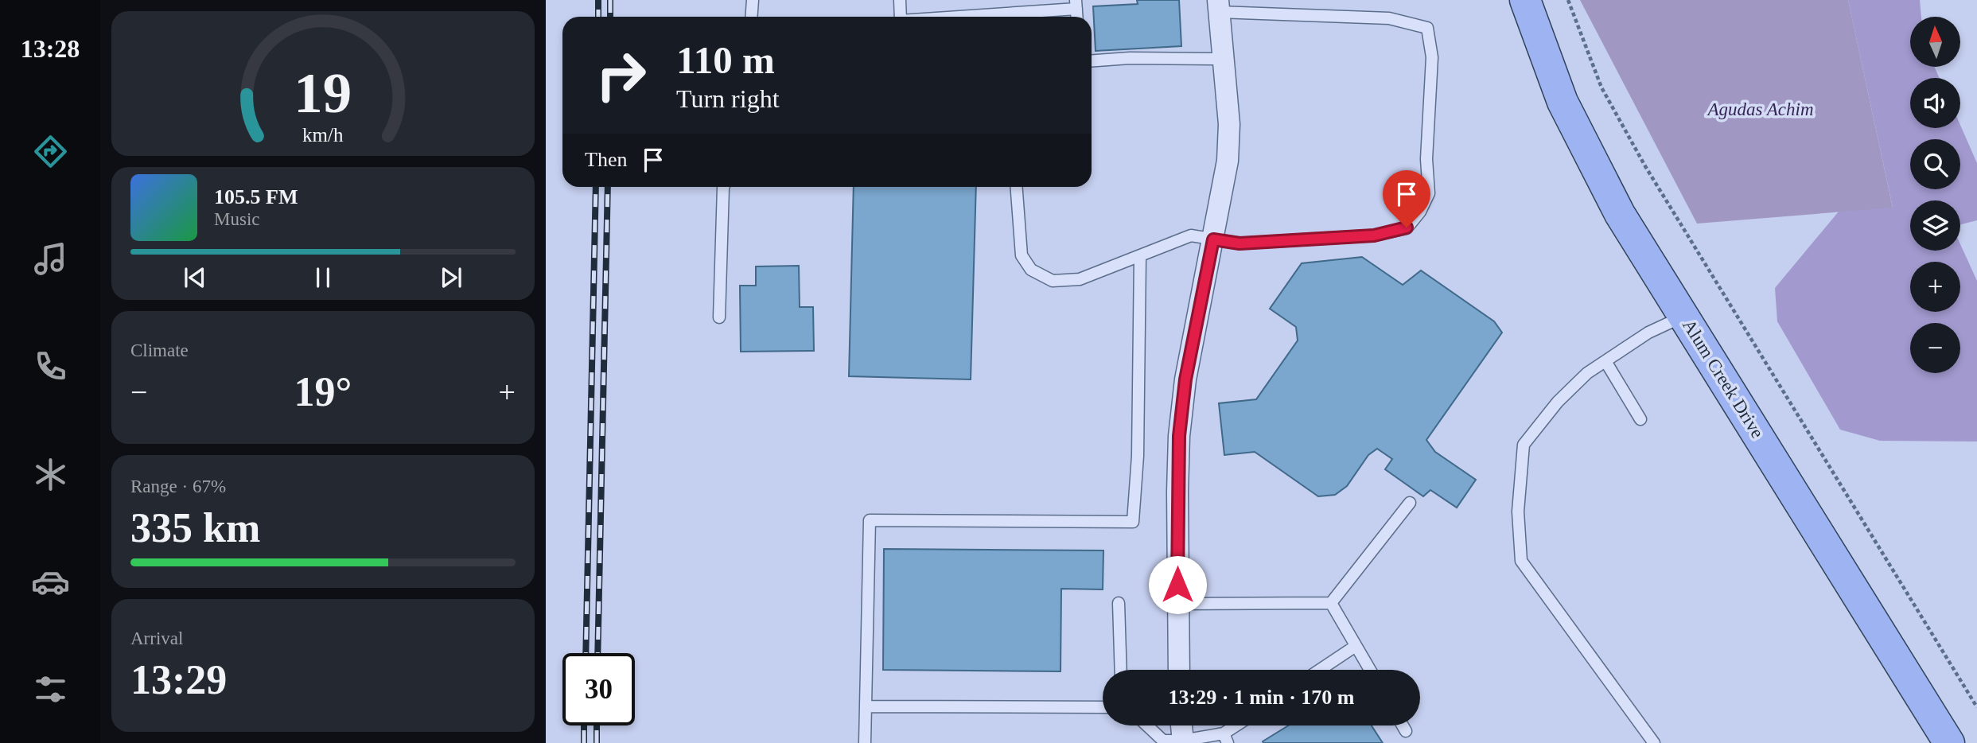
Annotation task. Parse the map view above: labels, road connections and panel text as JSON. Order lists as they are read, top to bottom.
{
  "streets": {
    "main road": ["Alum Creek Drive"]
  },
  "parks": ["Agudas Achim"],
  "north": "top",
  "page": {
    "tabs": "13:28",
    "map_buttons": ["+", "−"],
    "turn": ["110 m", "Turn right"],
    "then": "Then",
    "song": ["105.5 FM", "Music"],
    "tile": [
      "Climate",
      ["Range · 67%", "335 km"],
      ["Arrival", "13:29"]
    ],
    "heat": ["−", "19°", "+"],
    "limit": "30",
    "trip": "13:29 · 1 min · 170 m",
    "gauge": ["19", "km/h"]
  }
}
